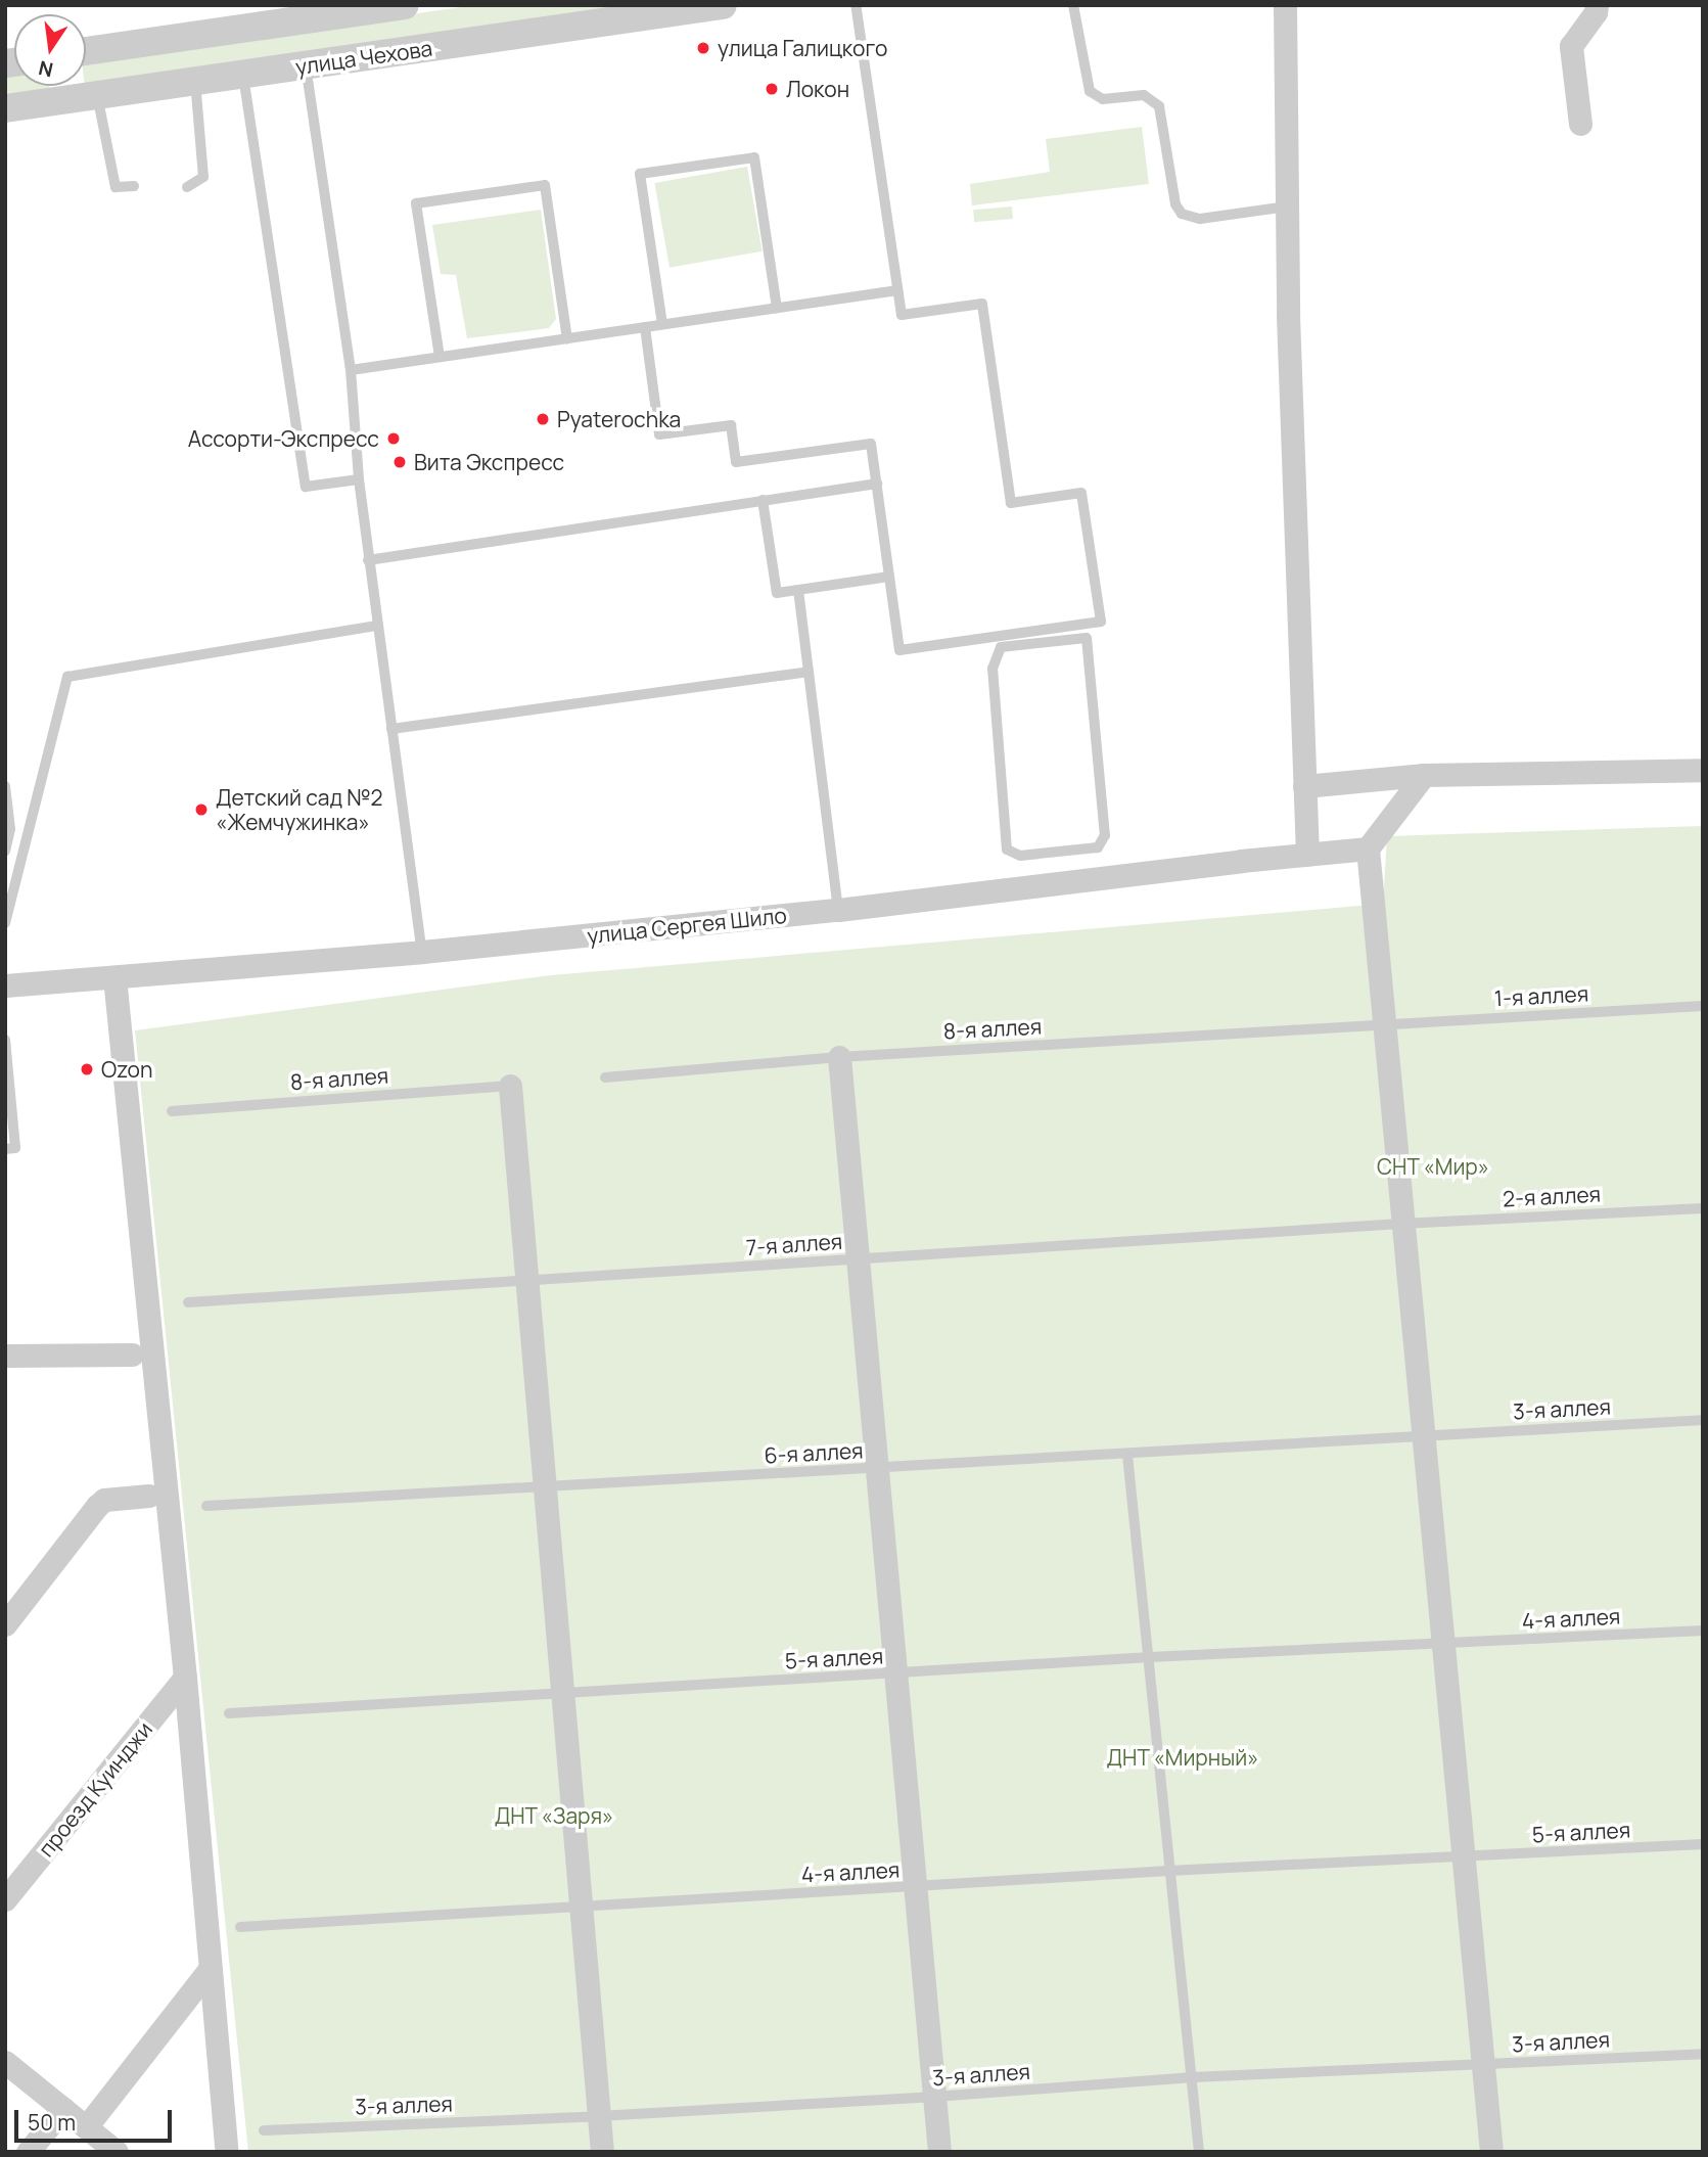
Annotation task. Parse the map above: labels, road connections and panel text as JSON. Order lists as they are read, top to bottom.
{
  "streets": {
    "street": ["улица Чехова", "улица Сергея Шило", "проезд Куинджи"],
    "lane": [
      "1-я аллея",
      "8-я аллея",
      "2-я аллея",
      "7-я аллея",
      "3-я аллея",
      "6-я аллея",
      "4-я аллея",
      "5-я аллея"
    ]
  },
  "crossings": [
    ["1-я аллея", "8-я аллея"],
    ["2-я аллея", "7-я аллея"],
    ["3-я аллея", "6-я аллея"],
    ["4-я аллея", "5-я аллея"]
  ],
  "parks": ["СНТ «Мир»", "ДНТ «Мирный»", "ДНТ «Заря»"],
  "places": [
    "улица Галицкого",
    "Локон",
    "Pyaterochka",
    "Ассорти-Экспресс",
    "Вита Экспресс",
    "Детский сад №2 «Жемчужинка»",
    "Ozon"
  ],
  "scale_bar": "50 m",
  "north": "bottom"
}
